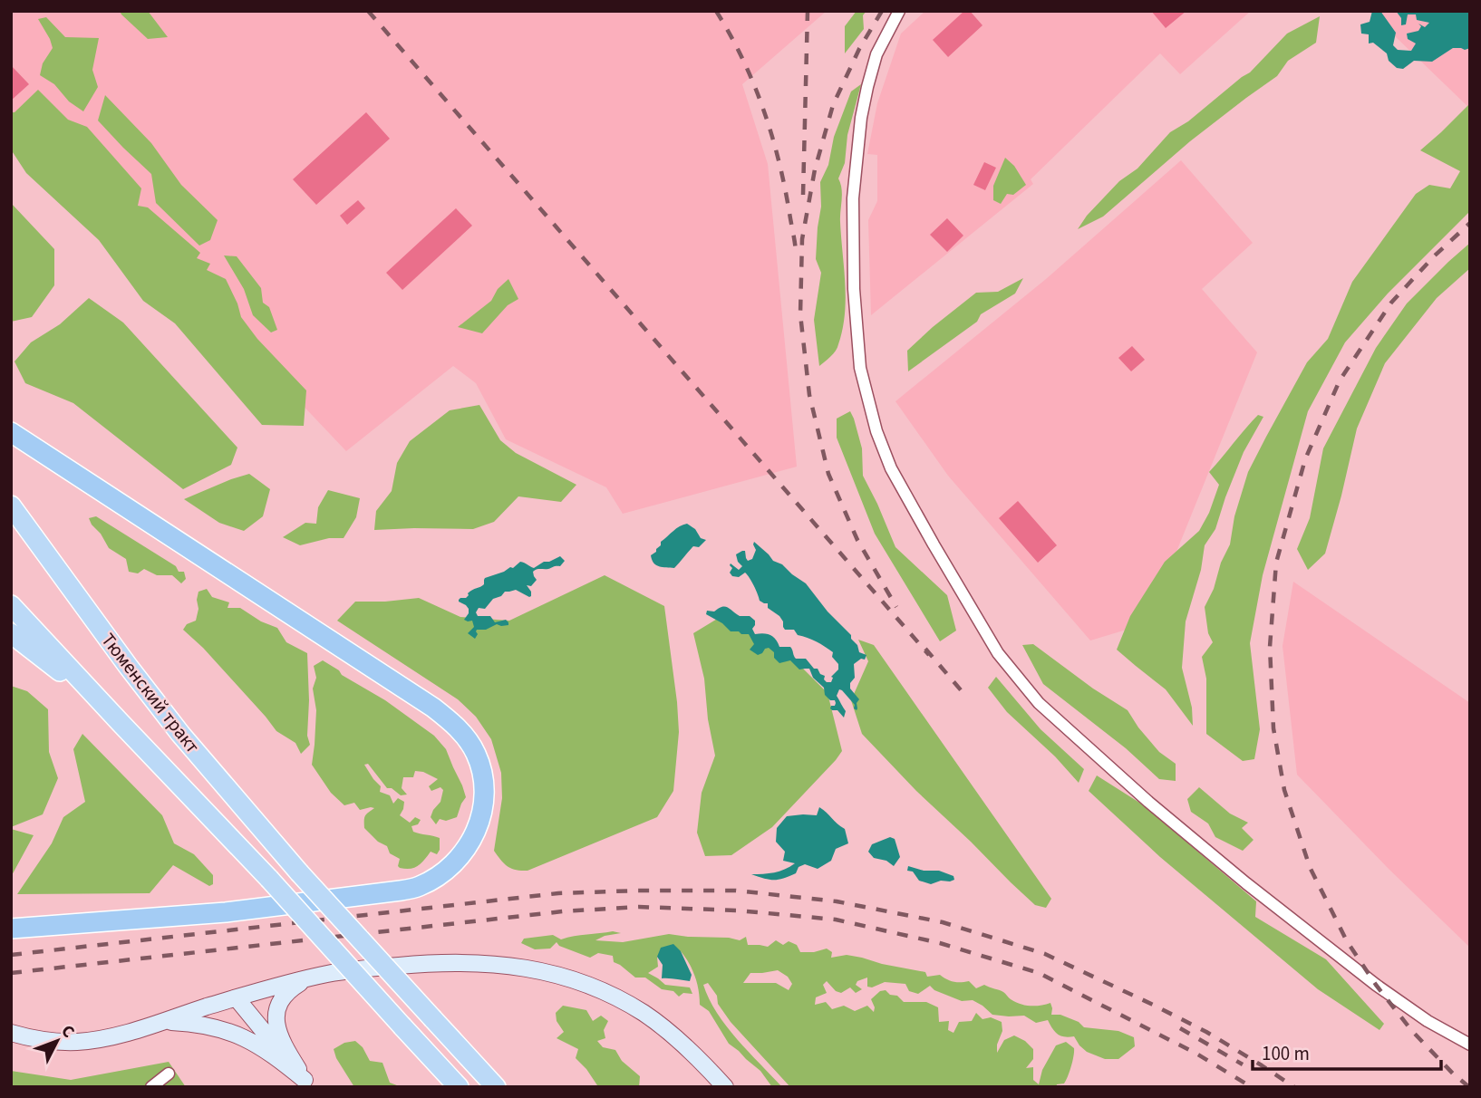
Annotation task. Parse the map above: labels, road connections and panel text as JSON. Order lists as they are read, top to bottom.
{
  "streets": {
    "main road": ["Тюменский тракт"]
  },
  "scale_bar": "100 m",
  "north": "top right"
}
